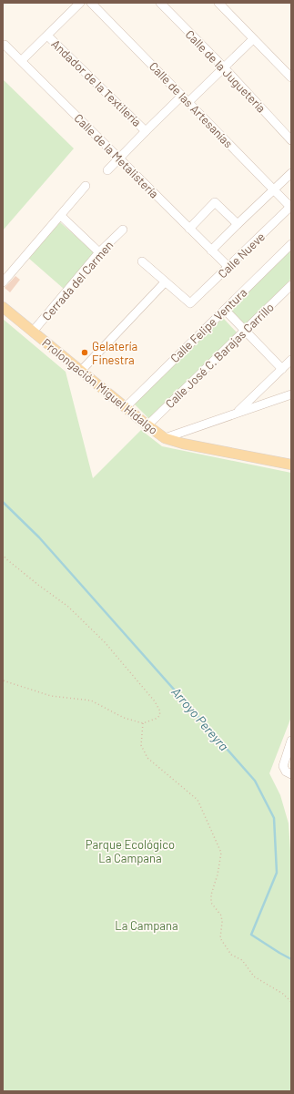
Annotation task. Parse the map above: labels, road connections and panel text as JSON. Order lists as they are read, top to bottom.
{
  "streets": {
    "main road": ["Prolongación Miguel Hidalgo"],
    "street": [
      "Calle de la Juguetería",
      "Andador de la Textilería",
      "Calle de las Artesanías",
      "Calle de la Metalistería",
      "Calle Nueve",
      "Cerrada del Carmen",
      "Calle Felipe Ventura",
      "Calle José C. Barajas Carrillo"
    ]
  },
  "crossings": [
    ["Calle de las Artesanías", "Calle Nueve"],
    ["Calle de la Metalistería", "Calle Nueve"],
    ["Cerrada del Carmen", "Prolongación Miguel Hidalgo"],
    ["Calle Felipe Ventura", "Prolongación Miguel Hidalgo"],
    ["Calle José C. Barajas Carrillo", "Prolongación Miguel Hidalgo"]
  ],
  "water": ["Arroyo Pereyra"],
  "parks": ["Parque Ecológico La Campana", "La Campana"],
  "places": ["Gelatería Finestra"]
}
